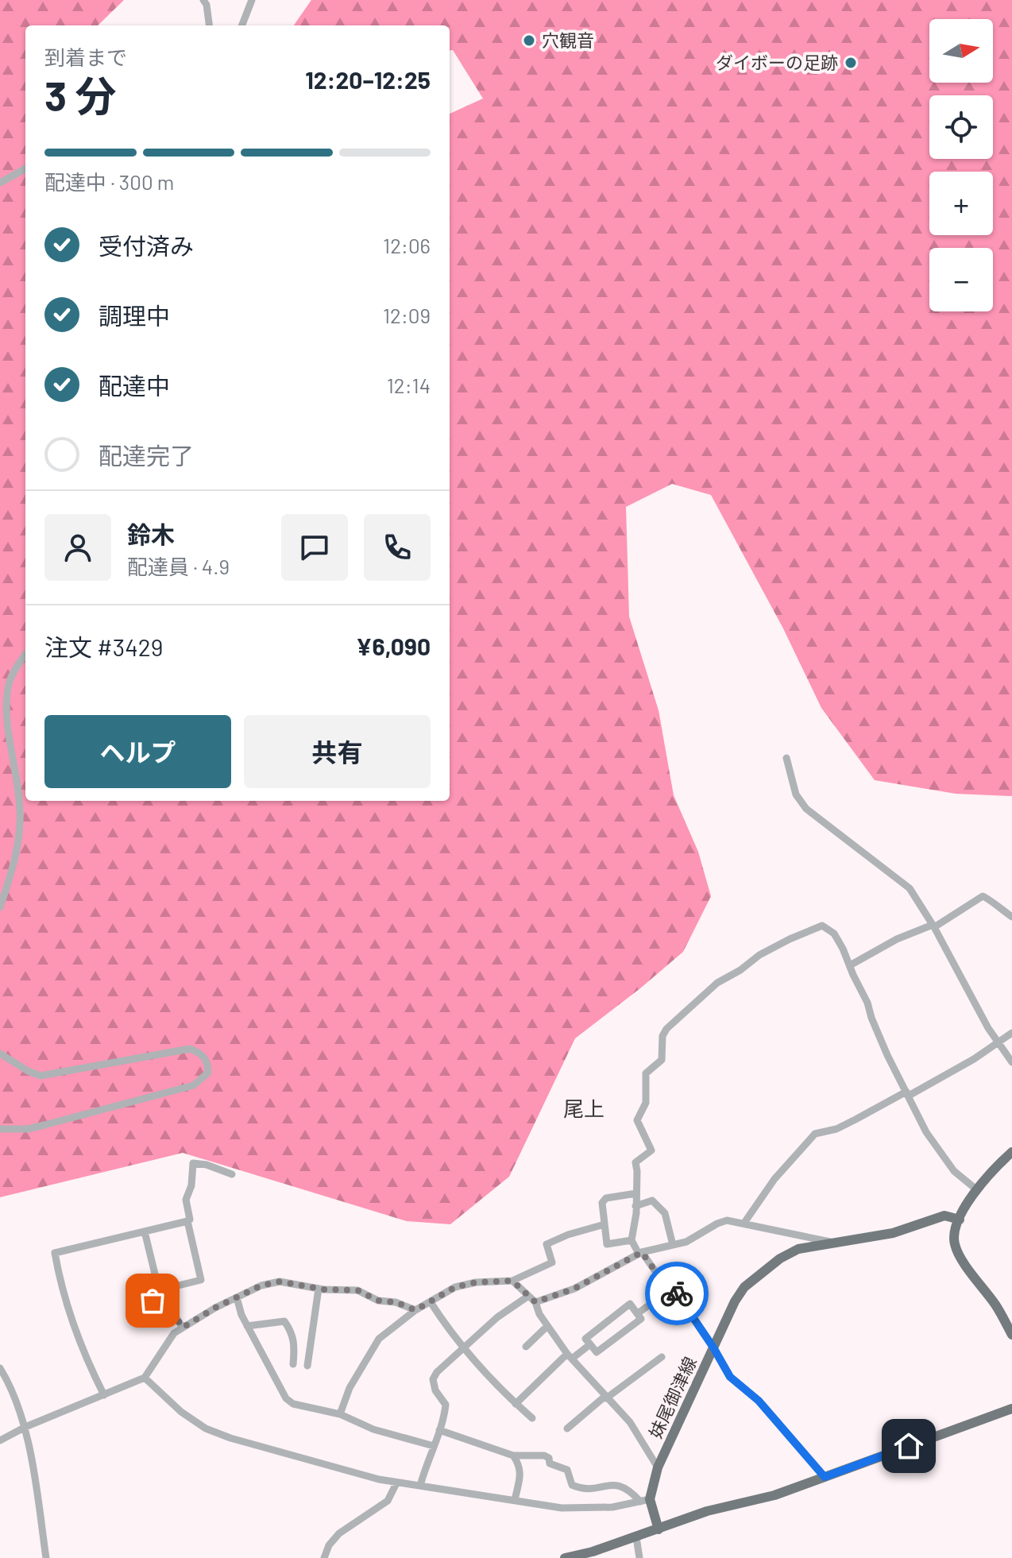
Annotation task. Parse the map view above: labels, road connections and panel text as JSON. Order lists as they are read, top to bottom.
{
  "streets": {
    "main road": ["妹尾御津線"]
  },
  "districts": ["尾上"],
  "places": ["穴観音", "ダイボーの足跡"],
  "north": "right",
  "page": {
    "map_buttons": ["+", "−"],
    "heading": ["3 分", "到着まで", "12:20–12:25"],
    "panel": [
      "鈴木",
      "配達員 · 4.9",
      "注文 #3429",
      "¥6,090"
    ],
    "bar": "配達中 · 300 m",
    "list": [
      ["受付済み", "12:06"],
      ["調理中", "12:09"],
      ["配達中", "12:14"],
      "配達完了"
    ],
    "buttons": ["ヘルプ", "共有"]
  }
}
